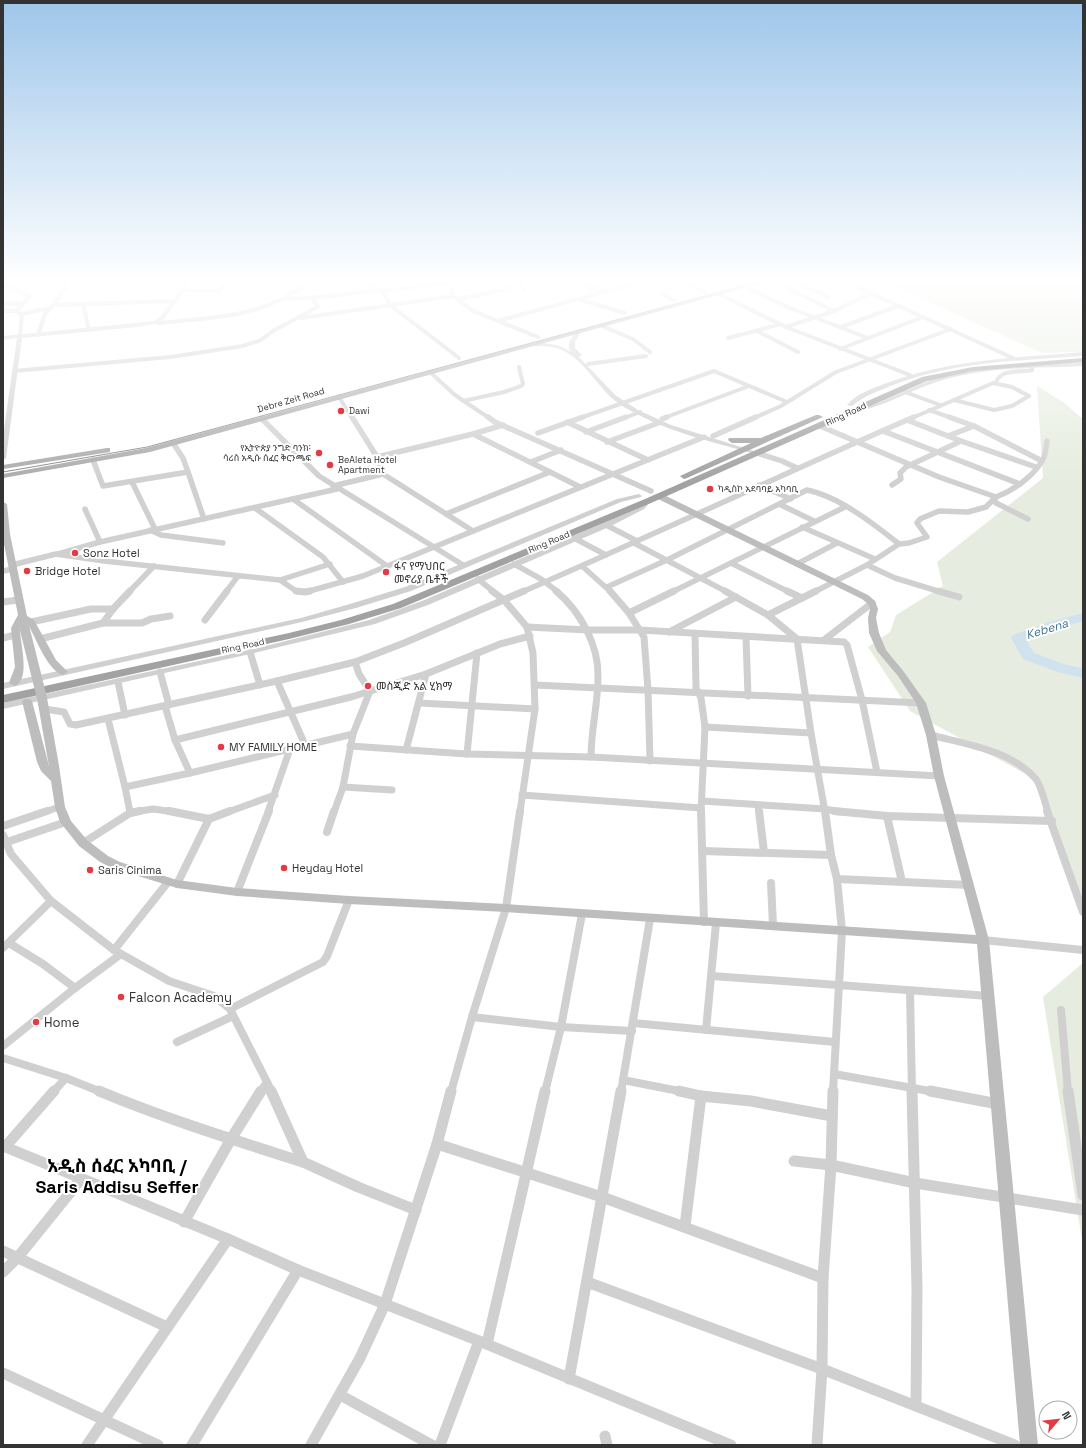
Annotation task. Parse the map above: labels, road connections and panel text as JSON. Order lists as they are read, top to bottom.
{
  "streets": {
    "highway": ["Ring Road"],
    "main road": ["Debre Zeit Road"]
  },
  "districts": ["አዲስ ሰፈር አካባቢ / Saris Addisu Seffer"],
  "water": ["Kebena"],
  "places": [
    "Dawi",
    "የኢትዮጵያ ንግድ ባንክ፡ ሳሪስ አዲሱ ሰፈር ቅርንጫፍ",
    "BeAleta Hotel Apartment",
    "ካዲስኮ አደባባይ አካባቢ",
    "Sonz Hotel",
    "Bridge Hotel",
    "ፋና የማህበር መኖሪያ ቤቶች",
    "መስጂድ አል ሂክማ",
    "MY FAMILY HOME",
    "Heyday Hotel",
    "Saris Cinima",
    "Falcon Academy",
    "Home"
  ],
  "north": "top right"
}
